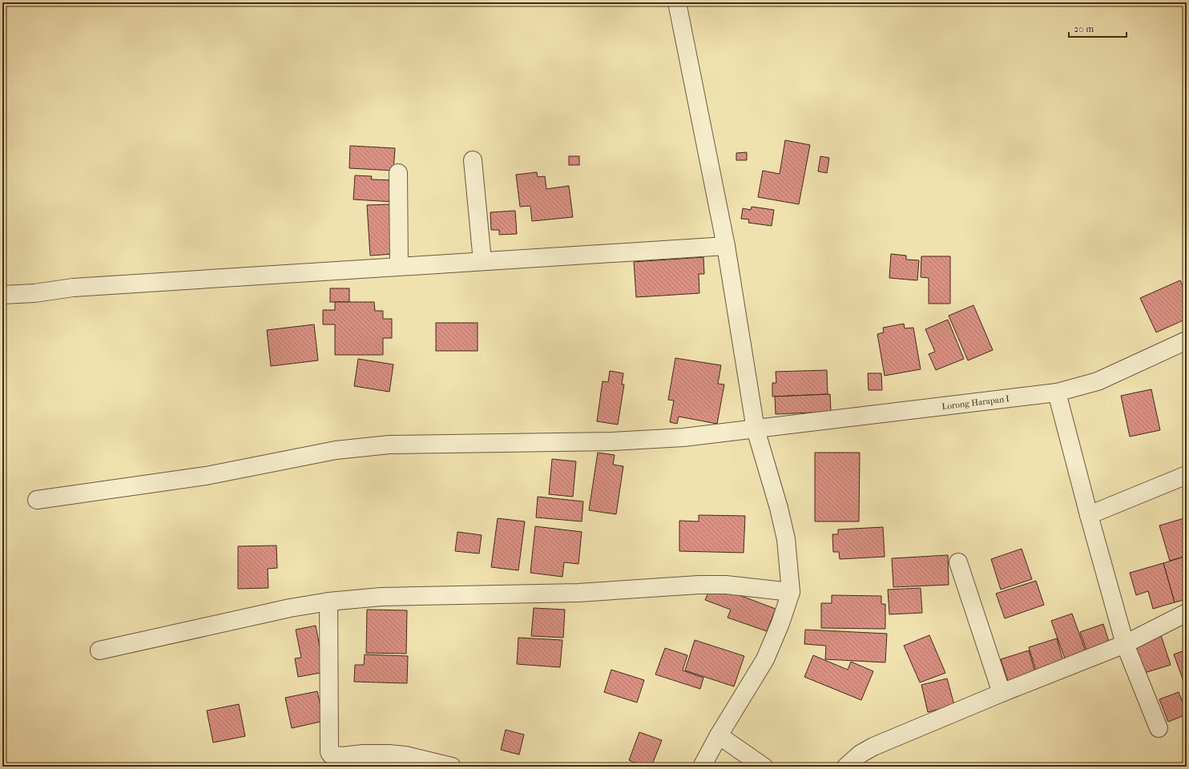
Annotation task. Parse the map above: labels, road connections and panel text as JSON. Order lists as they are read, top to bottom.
{
  "streets": {
    "street": ["Lorong Harapan I"]
  },
  "scale_bar": "20 m"
}
